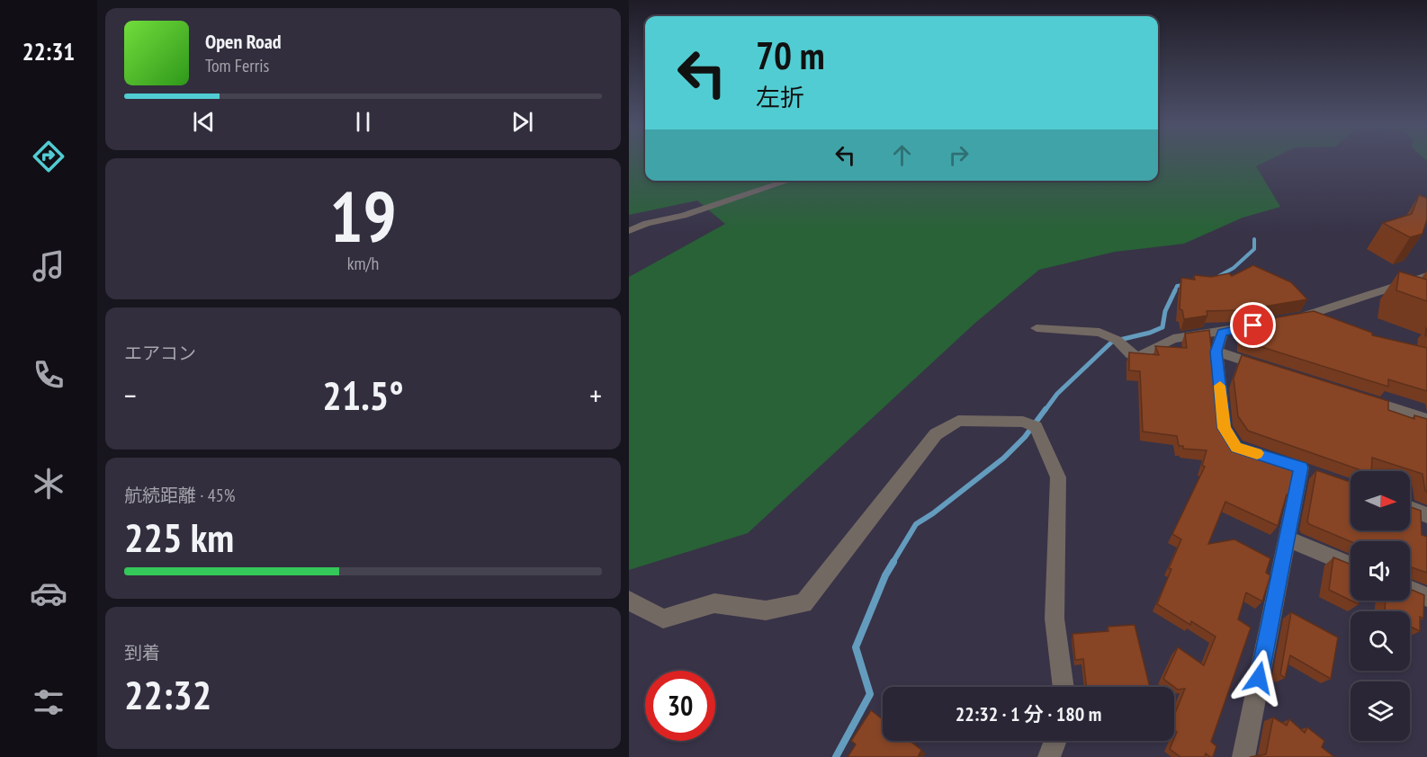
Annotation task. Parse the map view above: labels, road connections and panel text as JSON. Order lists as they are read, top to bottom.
{
  "north": "right",
  "page": {
    "tabs": "22:31",
    "turn": ["70 m", "左折"],
    "song": ["Open Road", "Tom Ferris"],
    "tile": [
      ["19", "km/h"],
      "エアコン",
      ["航続距離 · 45%", "225 km"],
      ["到着", "22:32"]
    ],
    "heat": ["−", "21.5°", "+"],
    "limit": "30",
    "trip": "22:32 · 1 分 · 180 m"
  }
}
